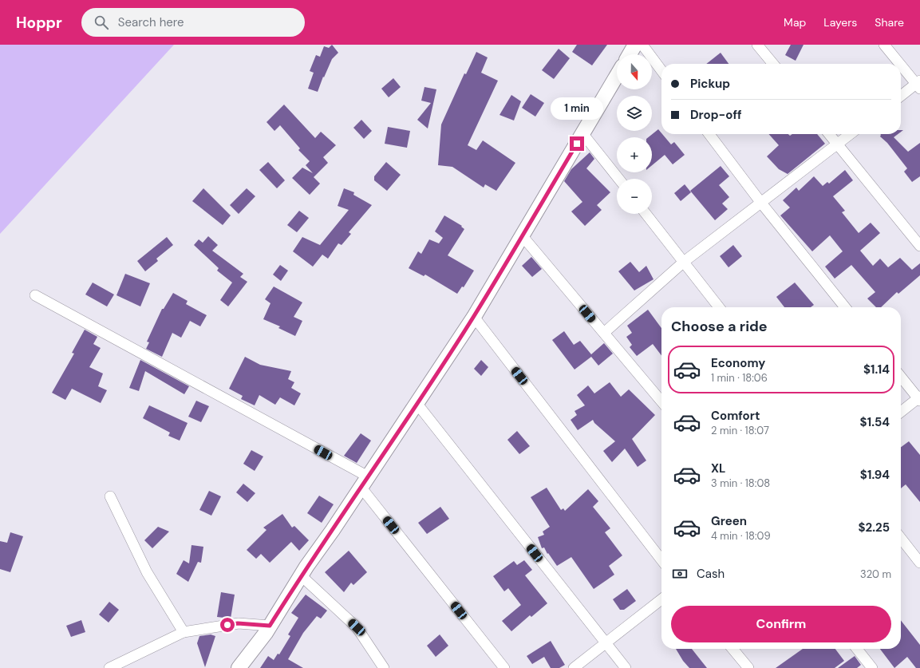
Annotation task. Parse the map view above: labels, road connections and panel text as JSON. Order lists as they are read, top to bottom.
{
  "north": "bottom",
  "page": {
    "header": "Hoppr",
    "search": "Search here",
    "nav": ["Map", "Layers", "Share"],
    "map_buttons": ["+", "−"],
    "banner": ["Pickup", "Drop-off"],
    "bubble": "1 min",
    "heading": "Choose a ride",
    "list": [
      {
        "name": "Economy",
        "note": "1 min · 18:06",
        "value": "$1.14"
      },
      {
        "name": "Comfort",
        "note": "2 min · 18:07",
        "value": "$1.54"
      },
      {
        "name": "XL",
        "note": "3 min · 18:08",
        "value": "$1.94"
      },
      {
        "name": "Green",
        "note": "4 min · 18:09",
        "value": "$2.25"
      }
    ],
    "pay": ["Cash", "320 m"],
    "buttons": "Confirm"
  }
}
